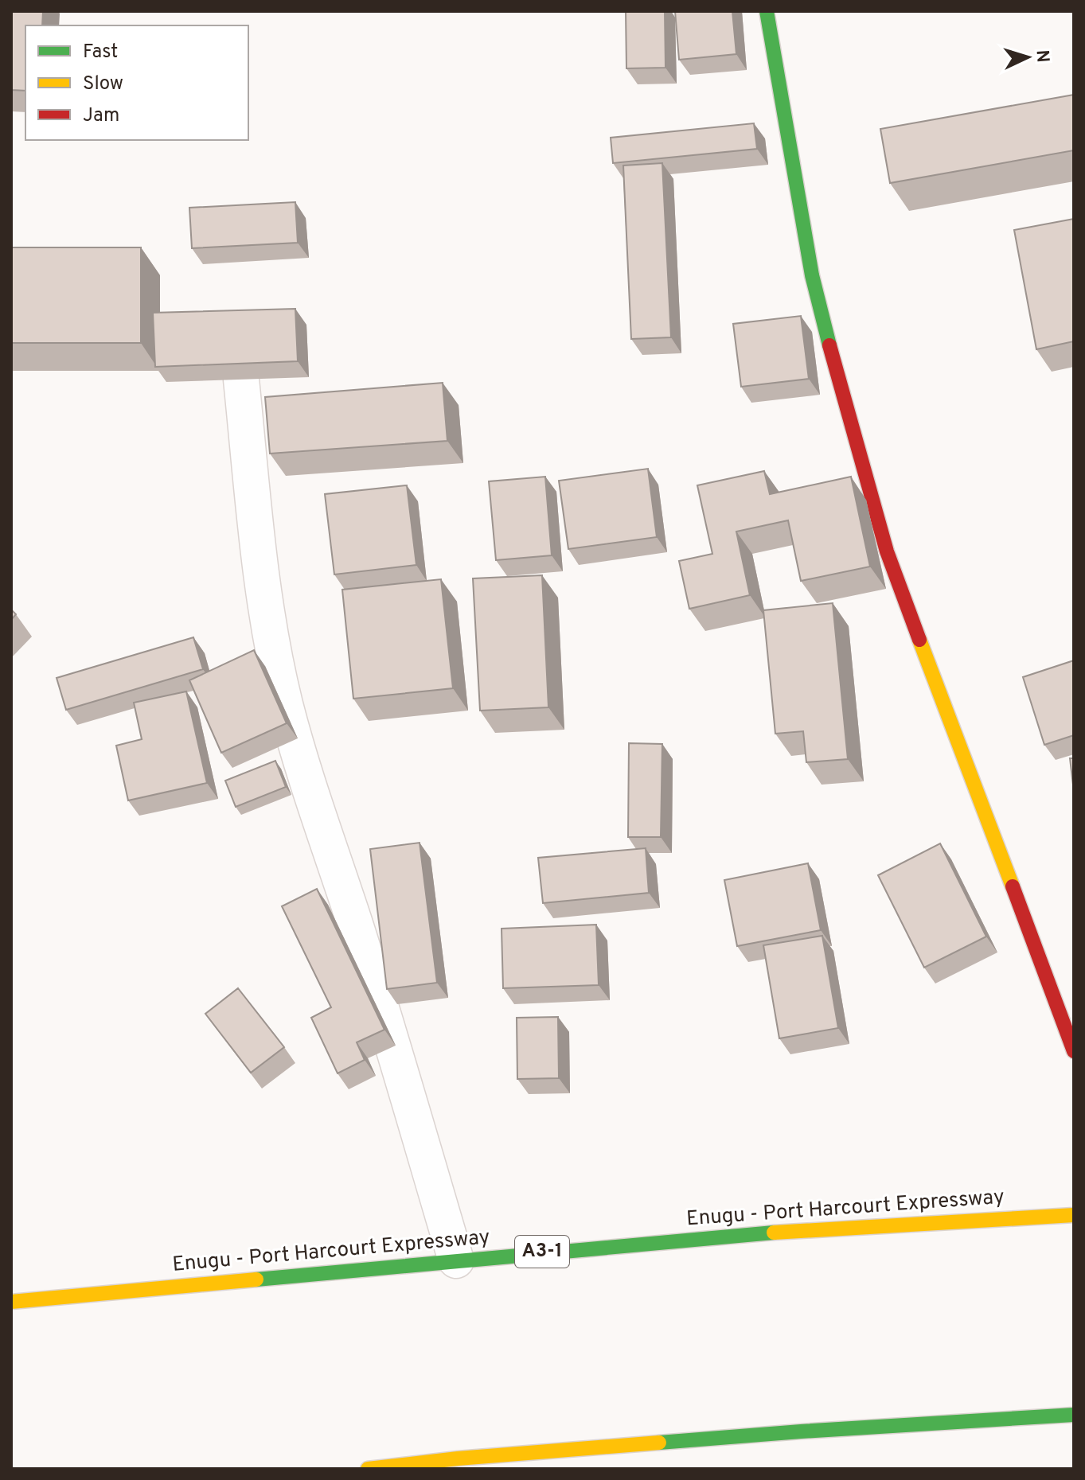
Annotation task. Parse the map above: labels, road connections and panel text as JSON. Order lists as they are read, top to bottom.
{
  "streets": {
    "main road": ["Enugu - Port Harcourt Expressway", "A3-1"]
  },
  "legend": ["Fast", "Slow", "Jam"],
  "north": "right"
}
